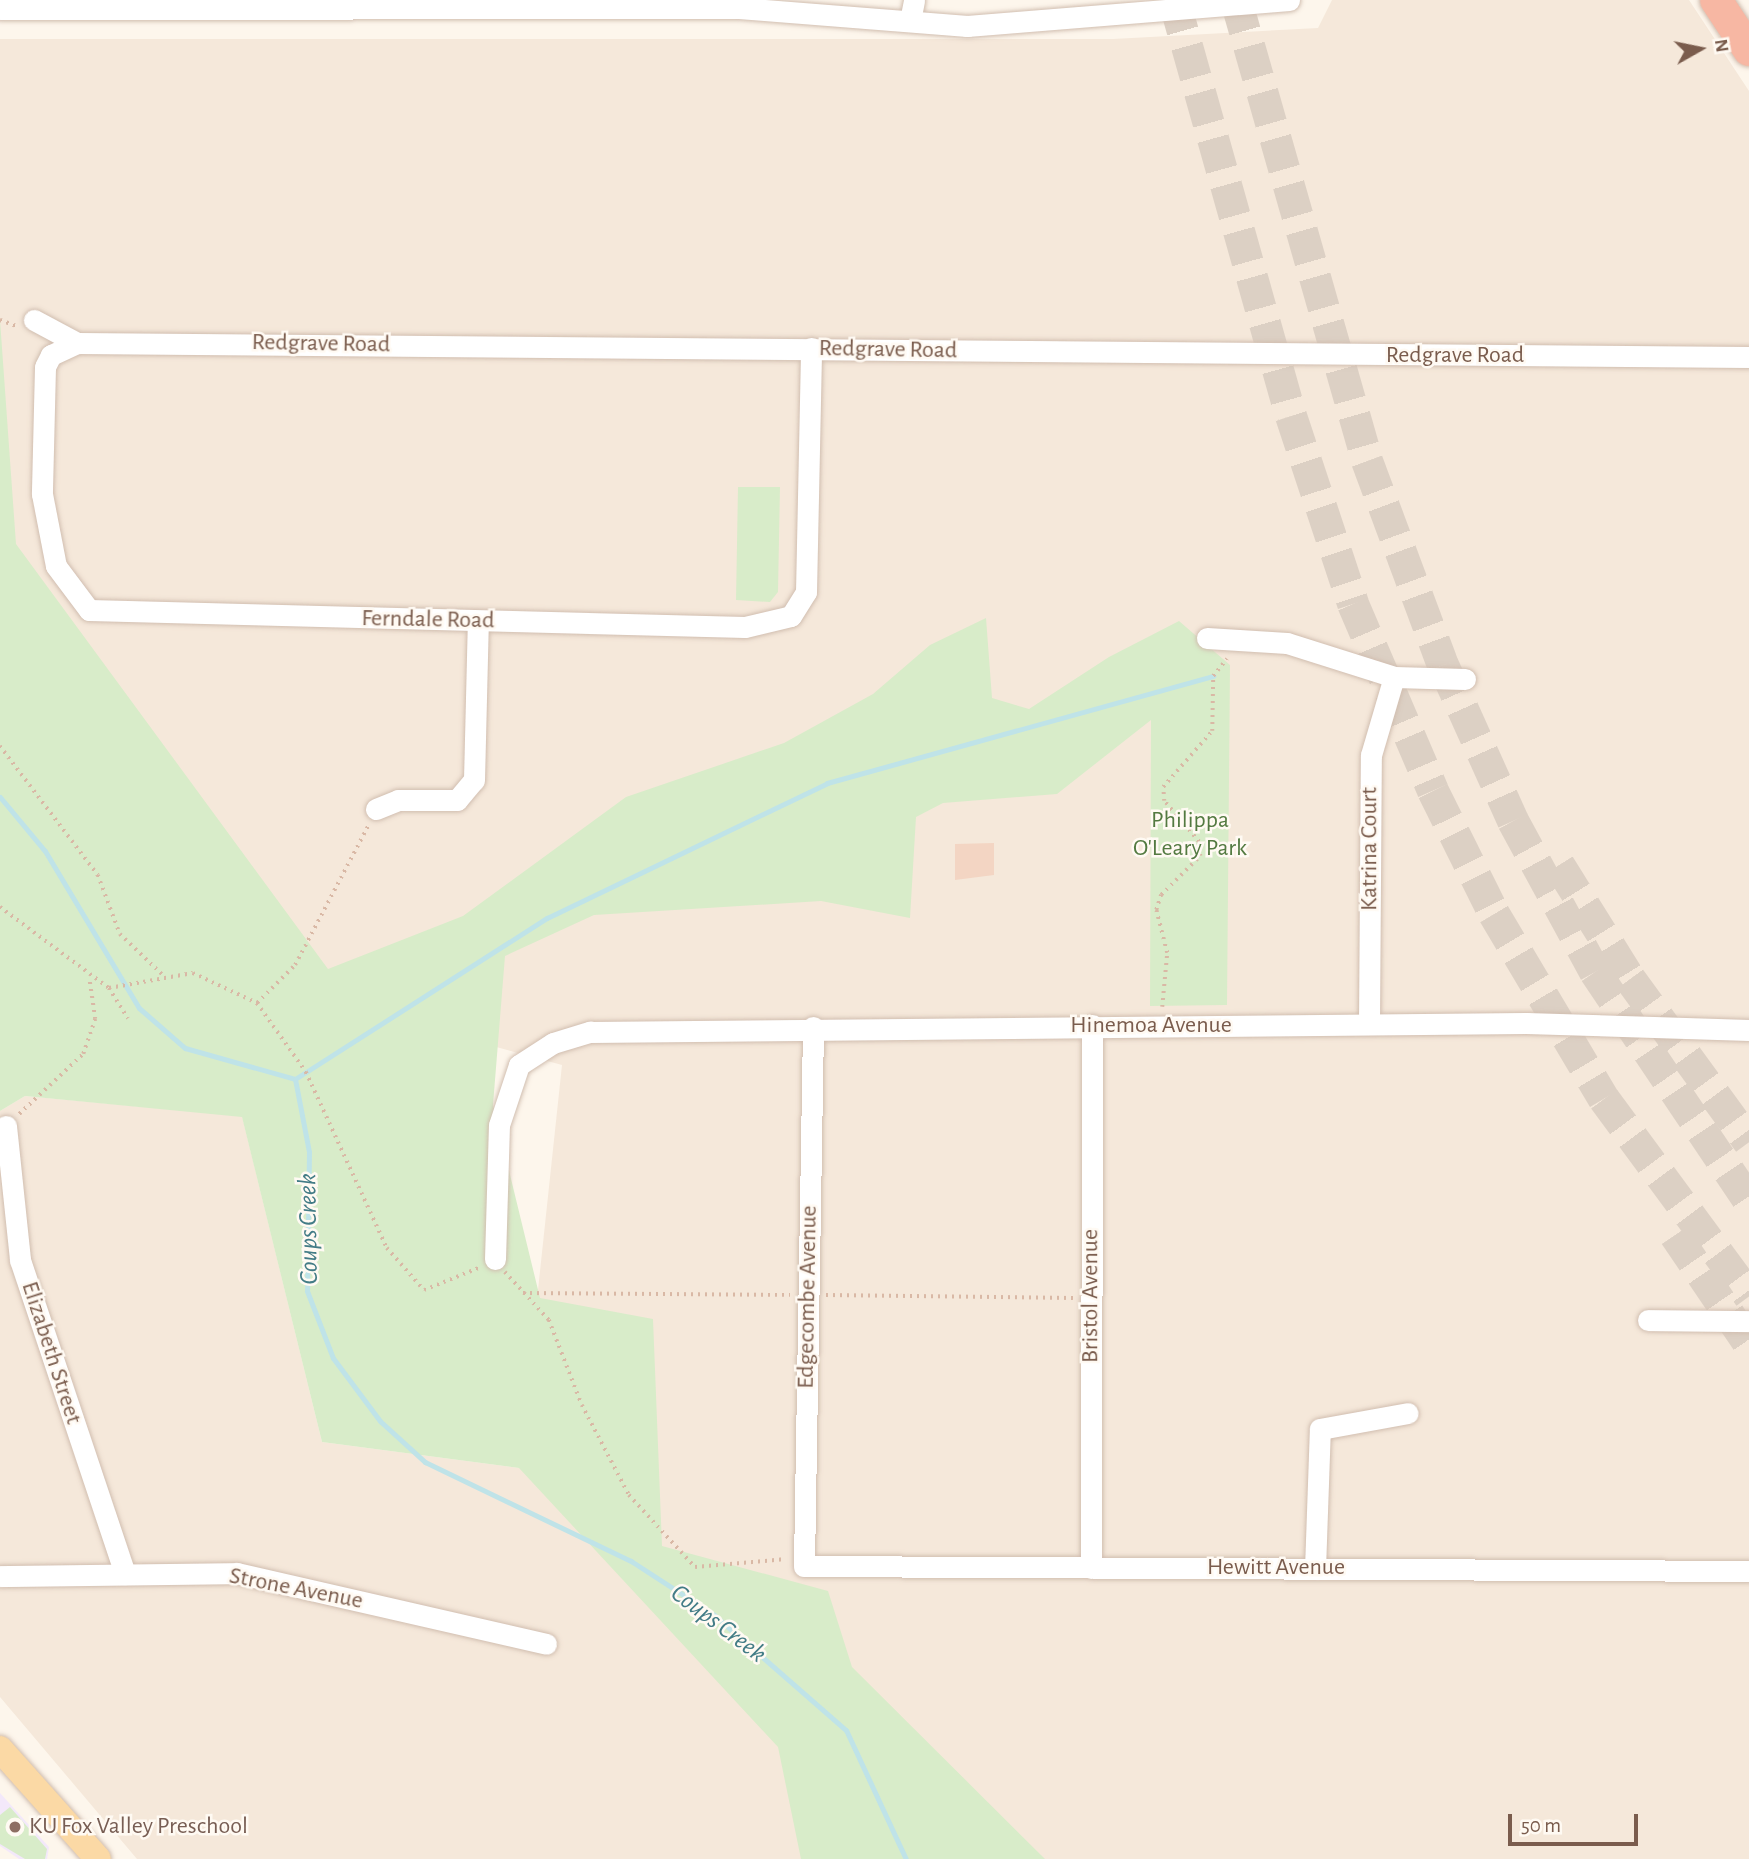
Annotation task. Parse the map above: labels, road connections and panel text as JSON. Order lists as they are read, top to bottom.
{
  "streets": {
    "street": [
      "Redgrave Road",
      "Ferndale Road",
      "Katrina Court",
      "Hinemoa Avenue",
      "Bristol Avenue",
      "Edgecombe Avenue",
      "Elizabeth Street",
      "Hewitt Avenue",
      "Strone Avenue"
    ]
  },
  "crossings": [
    ["Redgrave Road", "Ferndale Road"],
    ["Katrina Court", "Hinemoa Avenue"],
    ["Hinemoa Avenue", "Bristol Avenue"],
    ["Hinemoa Avenue", "Edgecombe Avenue"],
    ["Bristol Avenue", "Hewitt Avenue"],
    ["Edgecombe Avenue", "Hewitt Avenue"],
    ["Elizabeth Street", "Strone Avenue"]
  ],
  "water": ["Coups Creek"],
  "parks": ["Philippa O'Leary Park"],
  "places": ["KU Fox Valley Preschool"],
  "scale_bar": "50 m",
  "north": "right"
}
